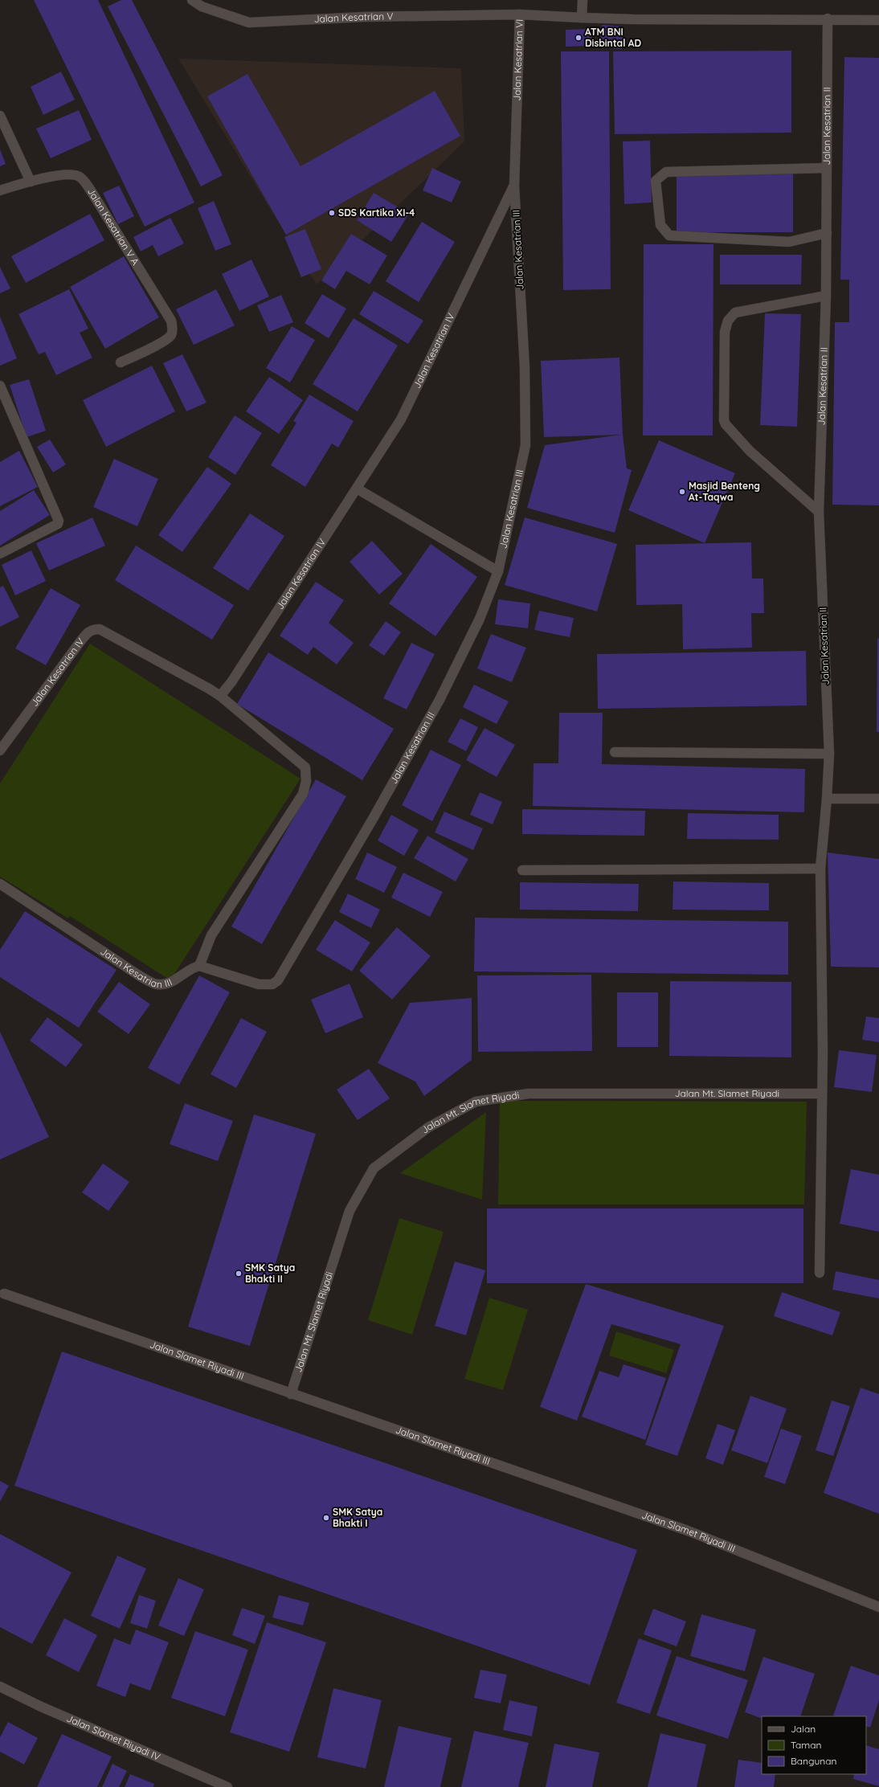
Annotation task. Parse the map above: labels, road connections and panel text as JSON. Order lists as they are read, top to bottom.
{
  "streets": {
    "street": [
      "Jalan Kesatrian V",
      "Jalan Kesatrian VI",
      "Jalan Kesatrian II",
      "Jalan Kesatrian V A",
      "Jalan Kesatrian III",
      "Jalan Kesatrian IV",
      "Jalan Mt. Slamet Riyadi",
      "Jalan Slamet Riyadi III",
      "Jalan Slamet Riyadi IV"
    ]
  },
  "crossings": [
    ["Jalan Kesatrian V", "Jalan Kesatrian VI"],
    ["Jalan Kesatrian VI", "Jalan Kesatrian III"],
    ["Jalan Kesatrian VI", "Jalan Kesatrian IV"],
    ["Jalan Kesatrian II", "Jalan Mt. Slamet Riyadi"],
    ["Jalan Kesatrian III", "Jalan Kesatrian IV"],
    ["Jalan Mt. Slamet Riyadi", "Jalan Slamet Riyadi III"]
  ],
  "places": [
    "ATM BNI Disbintal AD",
    "SDS Kartika XI-4",
    "Masjid Benteng At-Taqwa",
    "SMK Satya Bhakti II",
    "SMK Satya Bhakti I"
  ],
  "legend": ["Jalan", "Taman", "Bangunan"]
}
